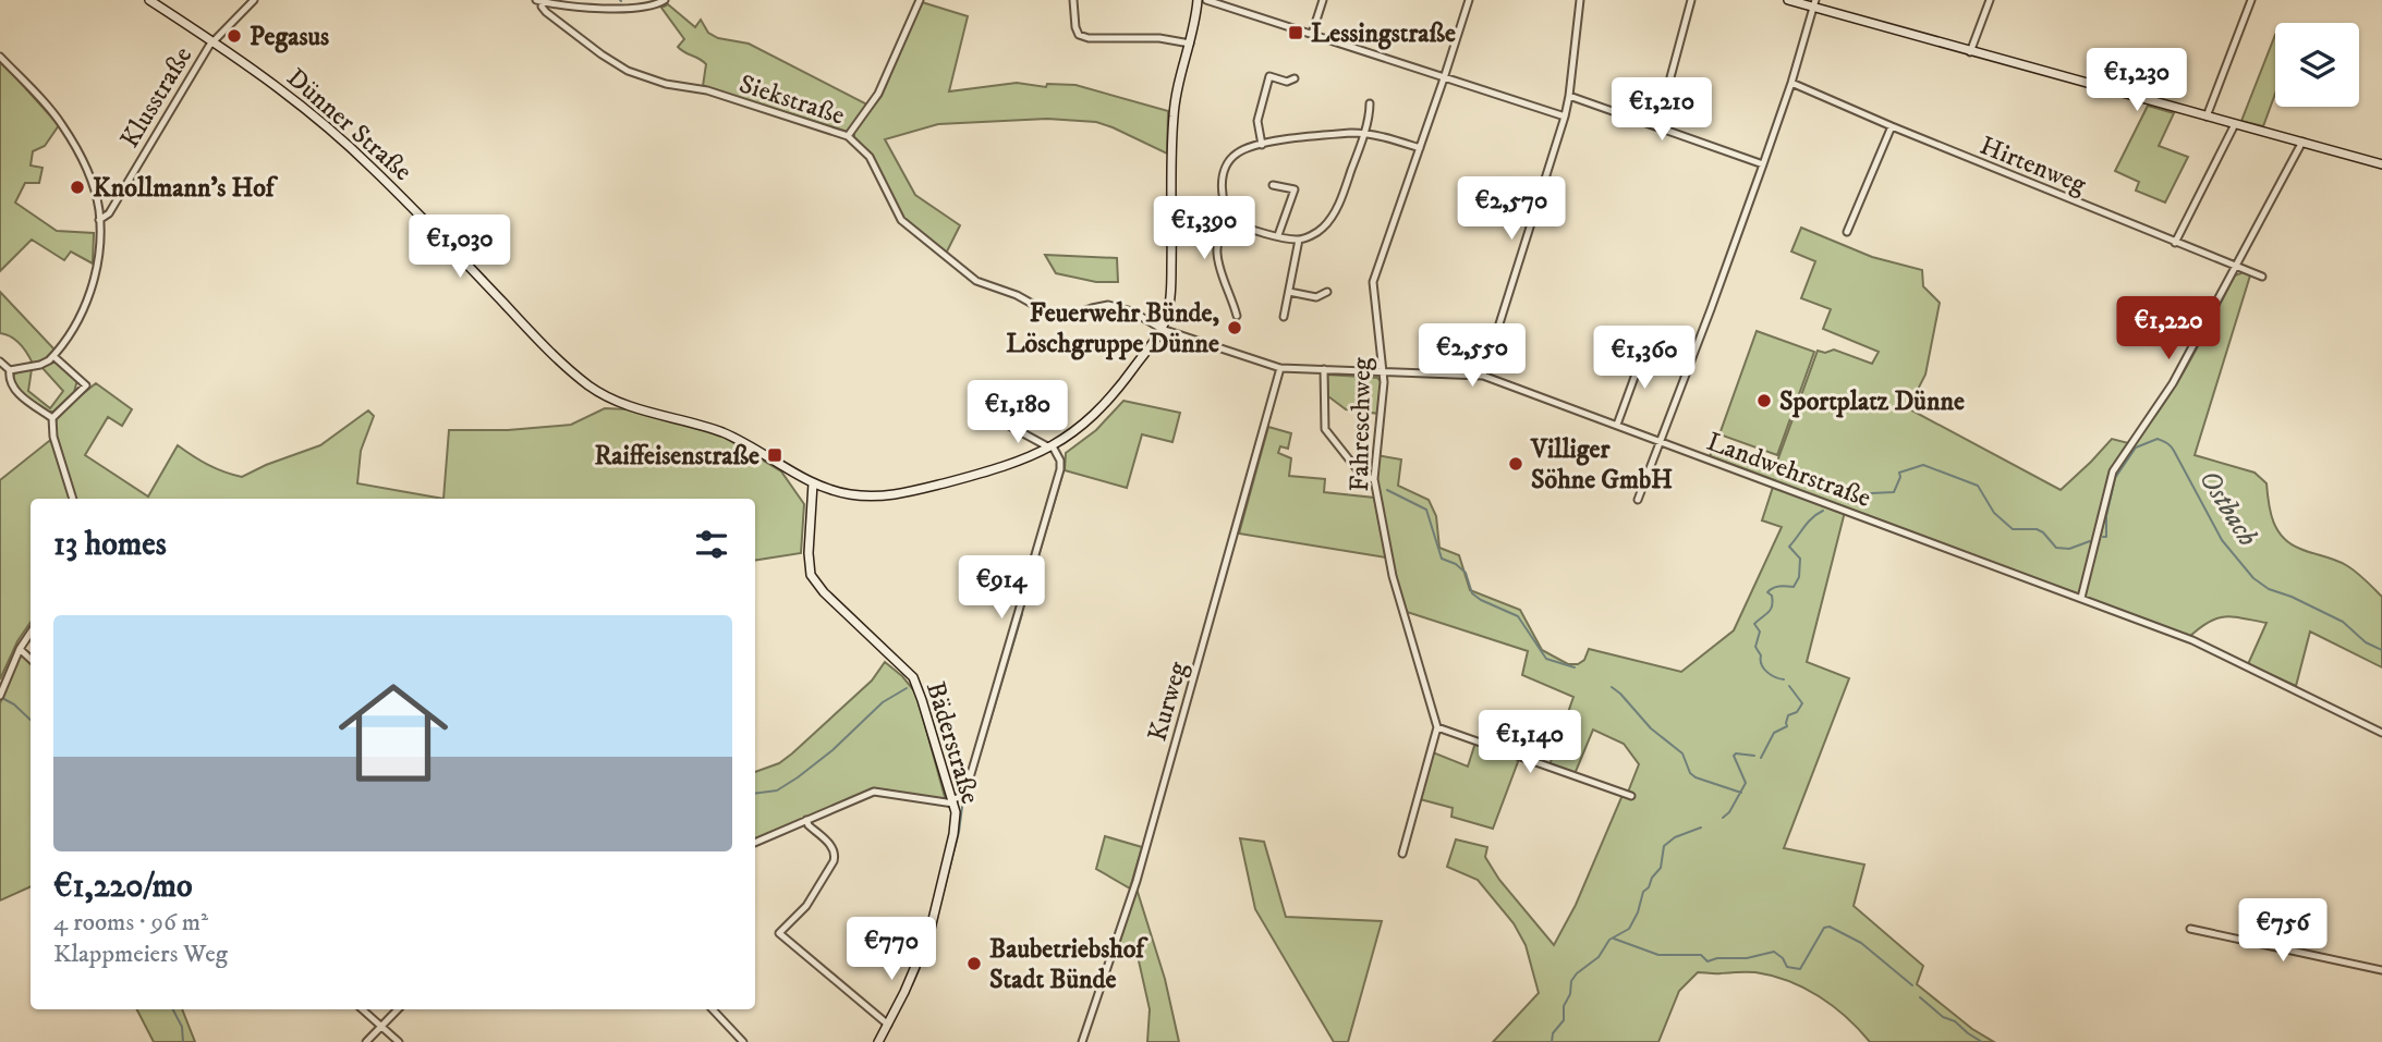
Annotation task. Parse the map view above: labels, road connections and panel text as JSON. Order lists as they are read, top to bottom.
{
  "streets": {
    "street": [
      "Klusstraße",
      "Siekstraße",
      "Dünner Straße",
      "Hirtenweg",
      "Fahreschweg",
      "Landwehrstraße",
      "Kurweg",
      "Bäderstraße"
    ]
  },
  "crossings": [
    ["Klusstraße", "Dünner Straße"],
    ["Siekstraße", "Landwehrstraße"],
    ["Dünner Straße", "Bäderstraße"],
    ["Fahreschweg", "Landwehrstraße"],
    ["Landwehrstraße", "Kurweg"]
  ],
  "water": ["Ostbach"],
  "places": {
    "transit": ["Lessingstraße", "Raiffeisenstraße"],
    "other": [
      "Pegasus",
      "Knollmann's Hof",
      "Feuerwehr Bünde, Löschgruppe Dünne",
      "Sportplatz Dünne",
      "Villiger Söhne GmbH",
      "Baubetriebshof Stadt Bünde"
    ]
  },
  "page": {
    "price": [
      "€1,230",
      "€1,210",
      "€2,570",
      "€1,390",
      "€1,030",
      "€1,220",
      "€2,550",
      "€1,360",
      "€1,180",
      "€914",
      "€1,140",
      "€756",
      "€770"
    ],
    "heading": "13 homes",
    "list": [
      {
        "name": "€1,220/mo",
        "note": "4 rooms · 96 m² · Klappmeiers Weg"
      }
    ]
  }
}
